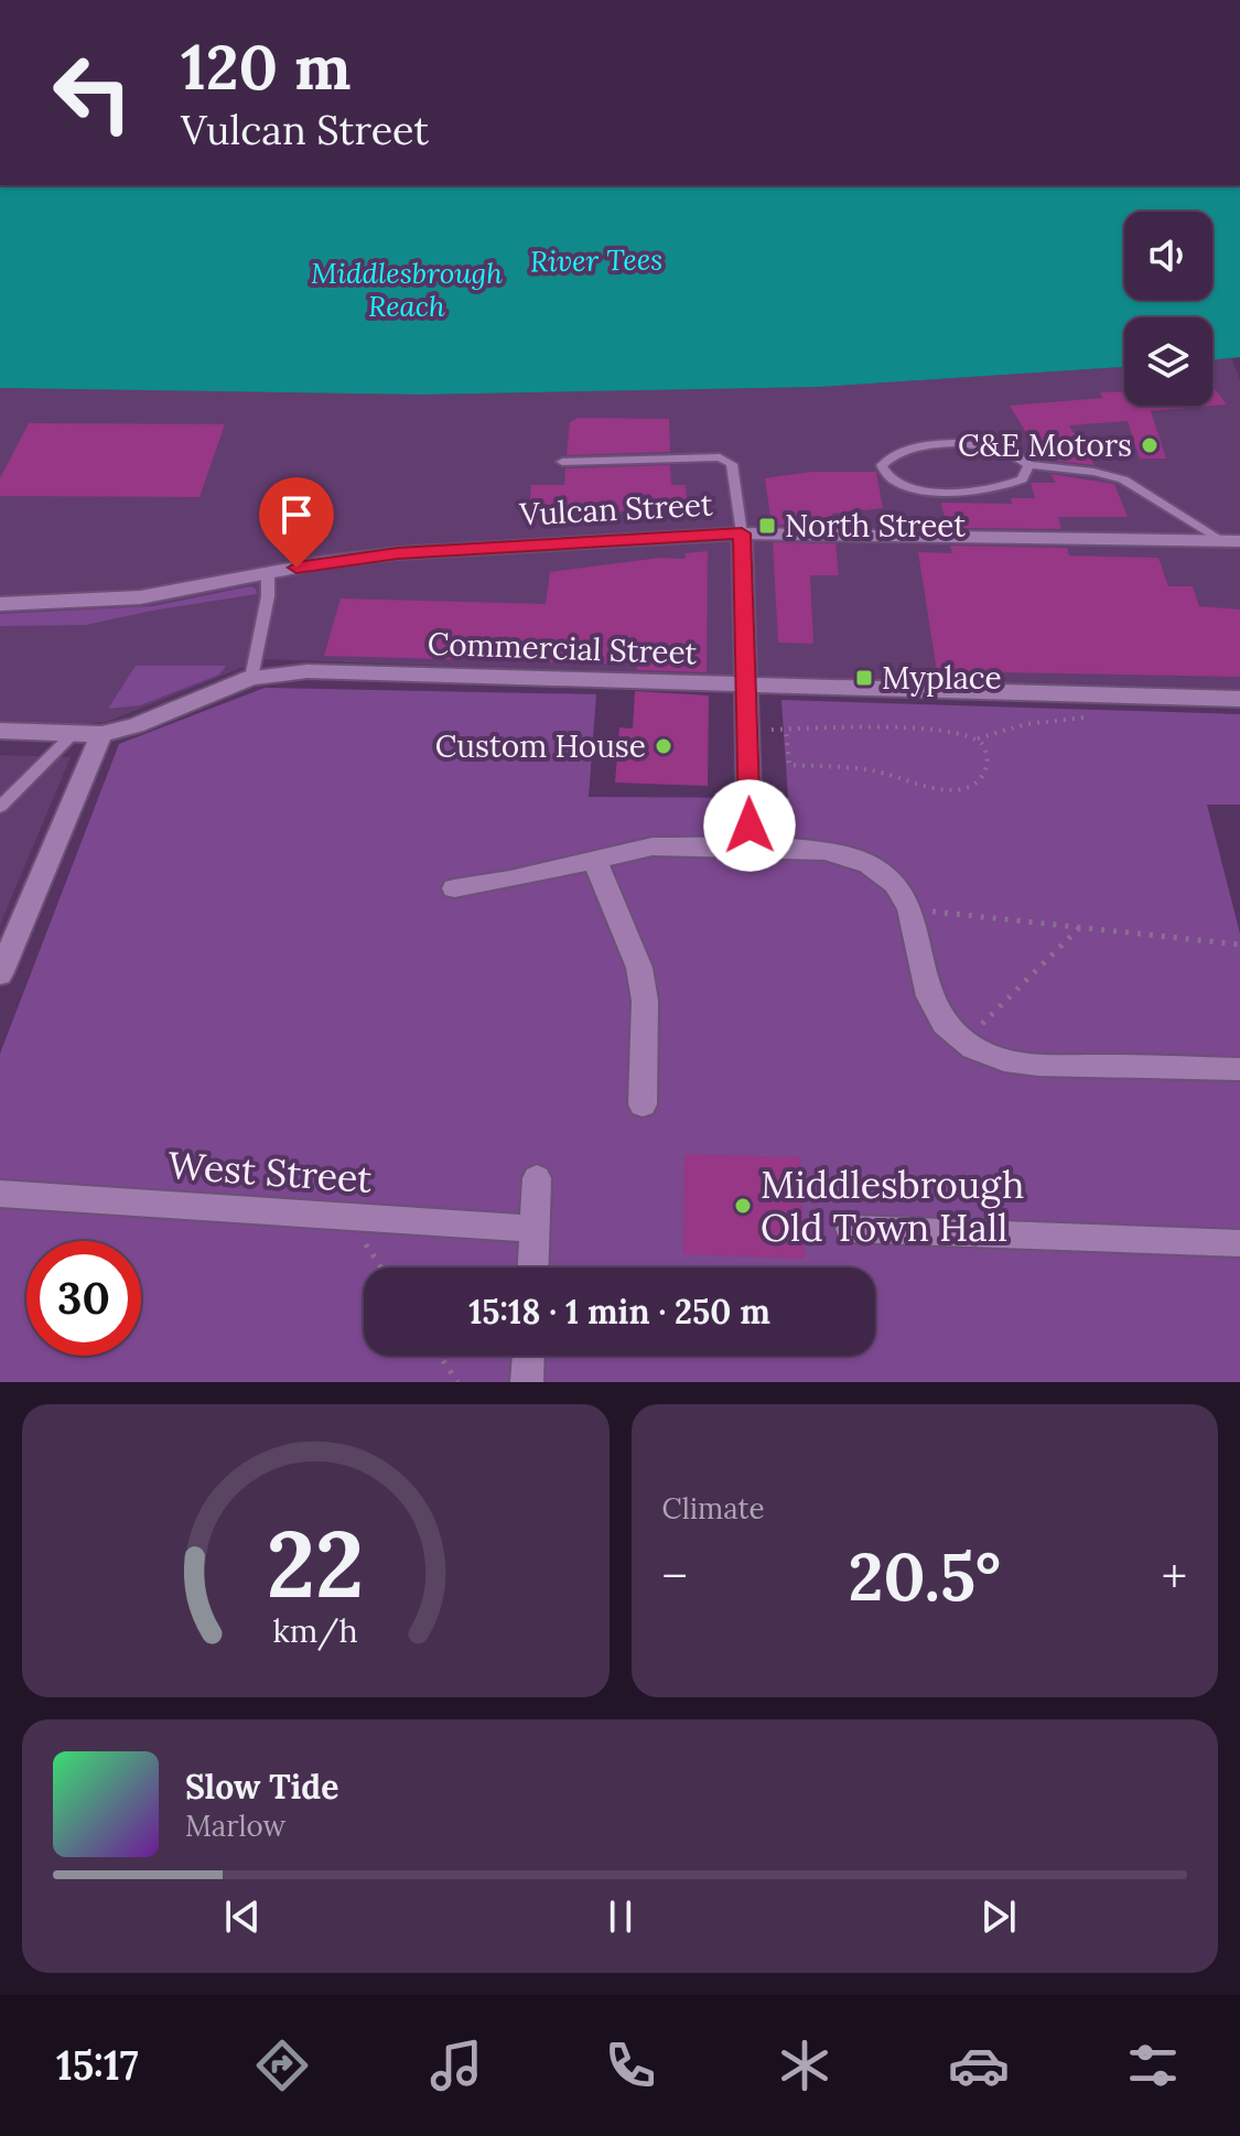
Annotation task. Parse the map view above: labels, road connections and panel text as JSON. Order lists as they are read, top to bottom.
{
  "streets": {
    "street": ["Vulcan Street", "Commercial Street", "West Street"]
  },
  "water": ["River Tees", "Middlesbrough Reach"],
  "places": {
    "other": ["C&E Motors", "Custom House", "Middlesbrough Old Town Hall"],
    "transit": ["North Street", "Myplace"]
  },
  "page": {
    "turn": ["120 m", "Vulcan Street"],
    "limit": "30",
    "trip": "15:18 · 1 min · 250 m",
    "tile": "Climate",
    "heat": ["−", "20.5°", "+"],
    "song": ["Slow Tide", "Marlow"],
    "tabs": "15:17",
    "gauge": ["22", "km/h"]
  }
}
